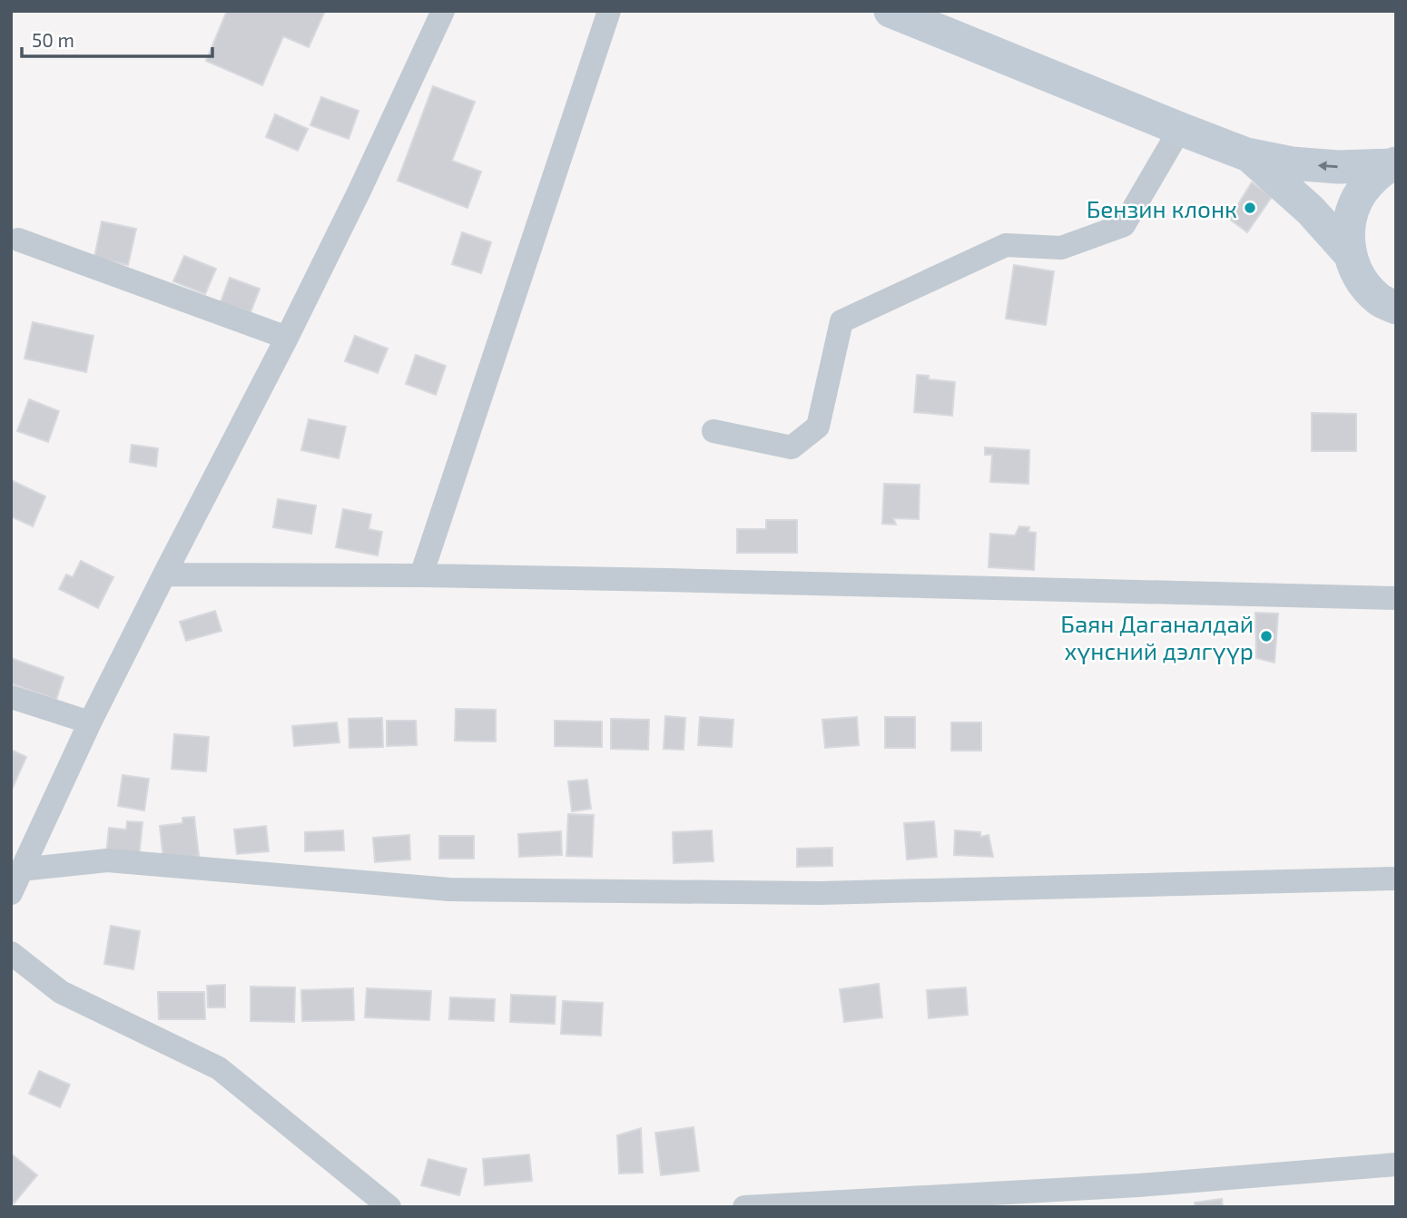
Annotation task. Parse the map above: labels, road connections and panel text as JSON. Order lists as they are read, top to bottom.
{
  "places": ["Бензин клонк", "Баян Даганалдай хүнсний дэлгүүр"],
  "scale_bar": "50 m"
}
